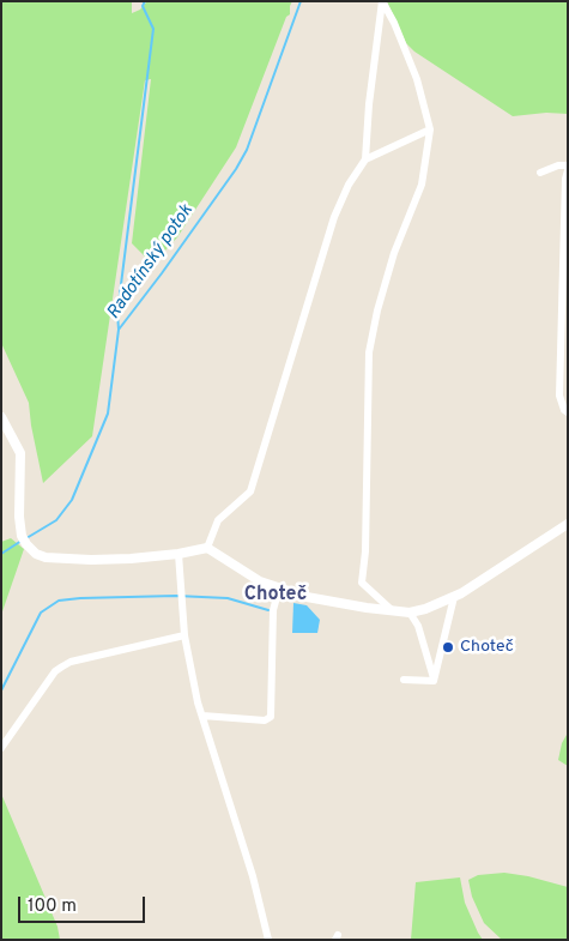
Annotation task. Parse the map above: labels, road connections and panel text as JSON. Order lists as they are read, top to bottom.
{
  "districts": ["Choteč"],
  "water": ["Radotínský potok"],
  "places": ["Choteč"],
  "scale_bar": "100 m"
}
